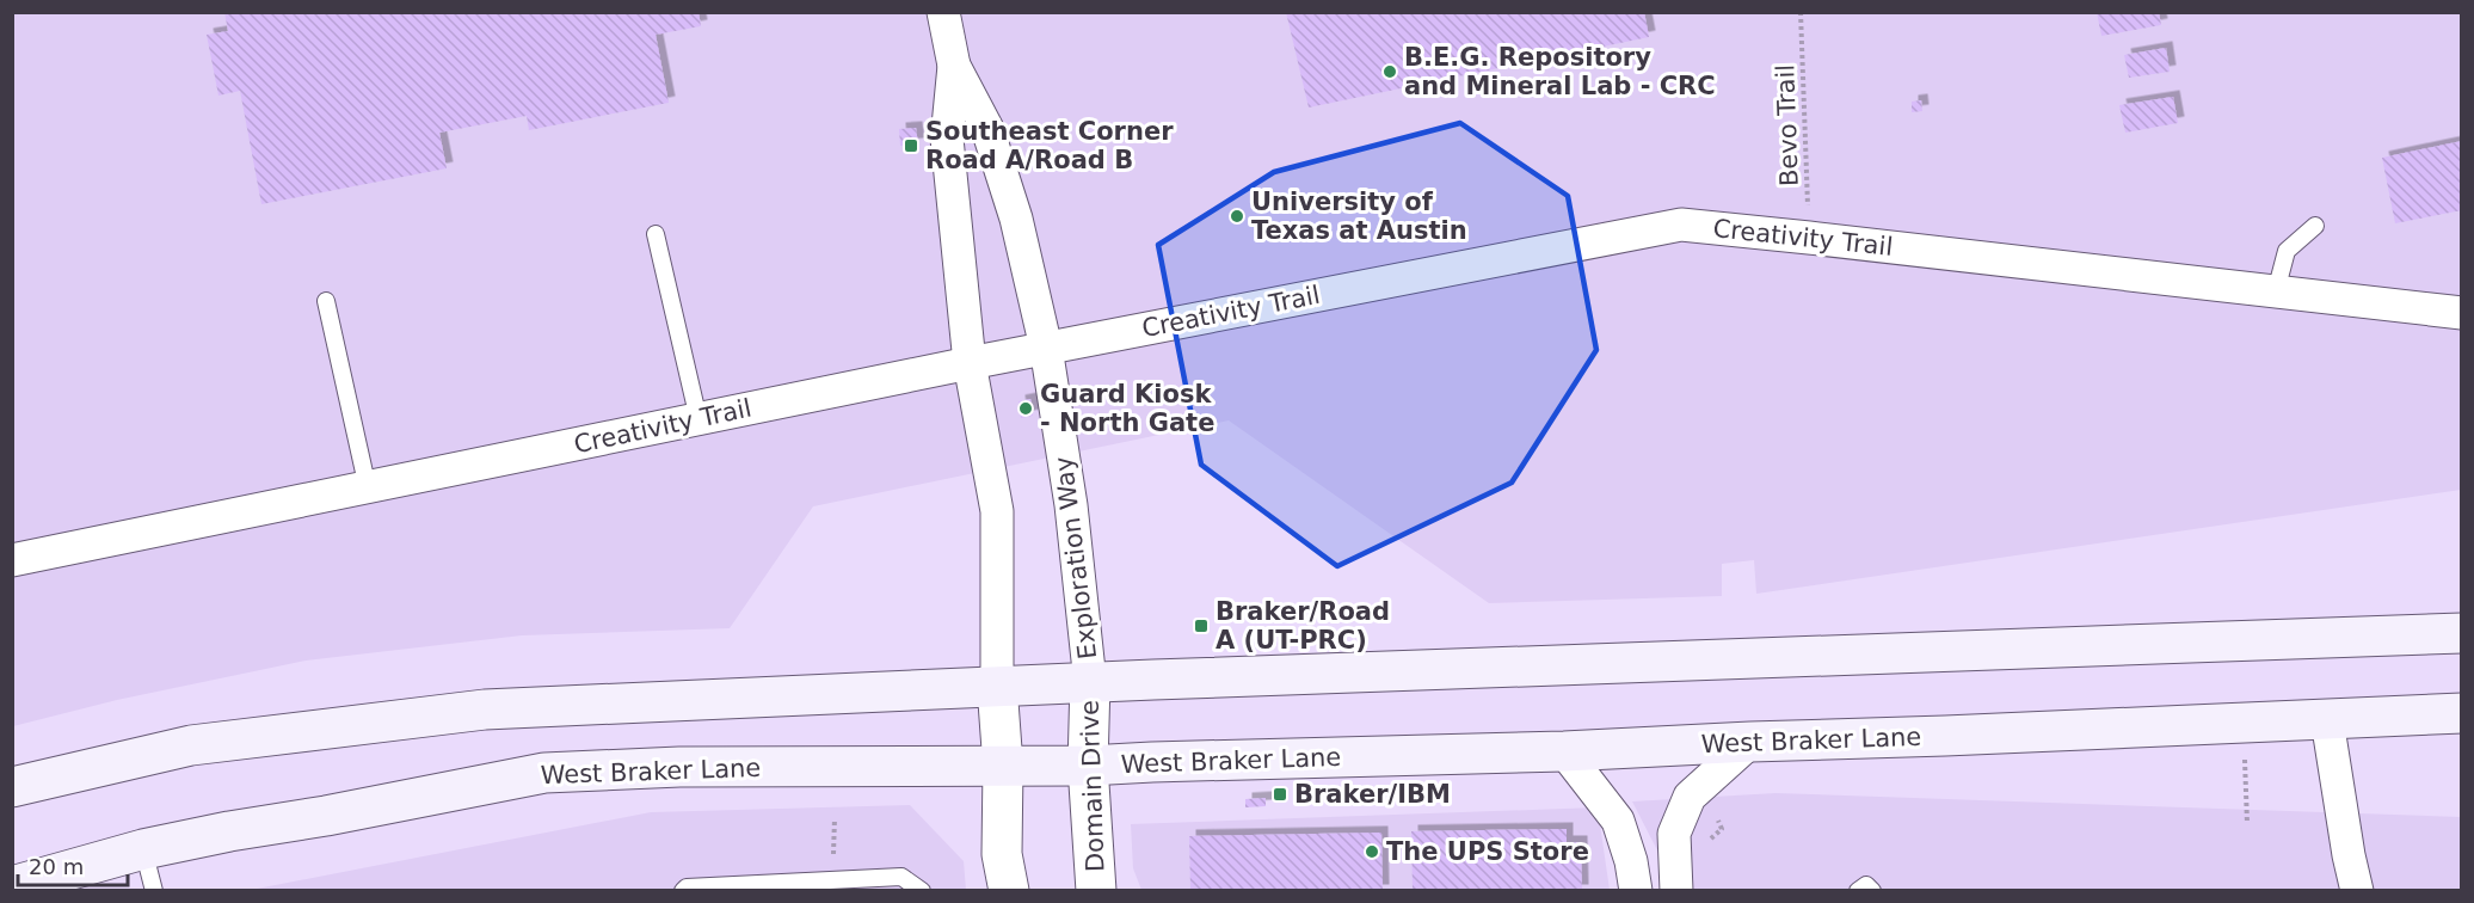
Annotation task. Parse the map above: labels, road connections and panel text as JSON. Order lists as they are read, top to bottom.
{
  "streets": {
    "main road": ["West Braker Lane"],
    "street": ["Creativity Trail", "Exploration Way", "Domain Drive"],
    "path": ["Bevo Trail"]
  },
  "crossings": [
    ["Bevo Trail", "Creativity Trail"],
    ["Creativity Trail", "Exploration Way"],
    ["Exploration Way", "Domain Drive"],
    ["West Braker Lane", "Domain Drive"]
  ],
  "places": {
    "other": [
      "B.E.G. Repository and Mineral Lab - CRC",
      "University of Texas at Austin",
      "Guard Kiosk - North Gate",
      "The UPS Store"
    ],
    "transit": ["Southeast Corner Road A/Road B", "Braker/Road A (UT-PRC)", "Braker/IBM"]
  },
  "scale_bar": "20 m"
}
